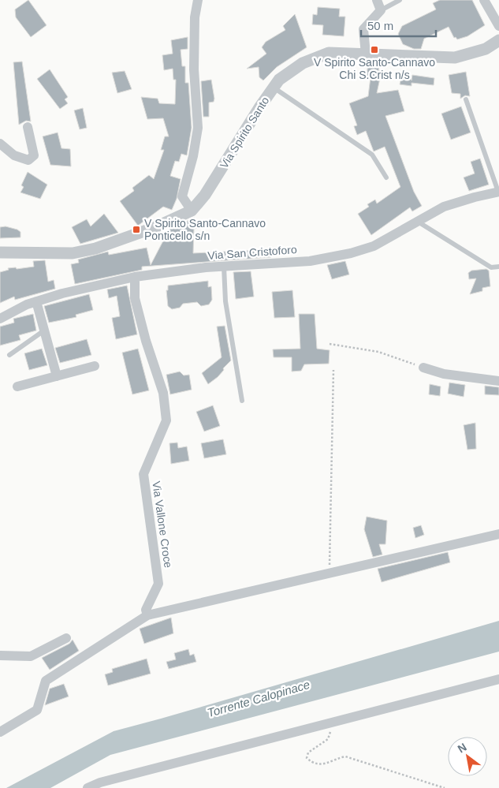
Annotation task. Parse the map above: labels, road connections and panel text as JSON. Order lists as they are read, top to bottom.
{
  "streets": {
    "street": ["Via Spirito Santo", "Via San Cristoforo", "Via Vallone Croce"]
  },
  "crossings": [
    ["Via San Cristoforo", "Via Vallone Croce"]
  ],
  "water": ["Torrente Calopinace"],
  "places": {
    "transit": ["V Spirito Santo-Cannavo Chi S.Crist n/s", "V Spirito Santo-Cannavo Ponticello s/n"]
  },
  "scale_bar": "50 m",
  "north": "top left"
}
